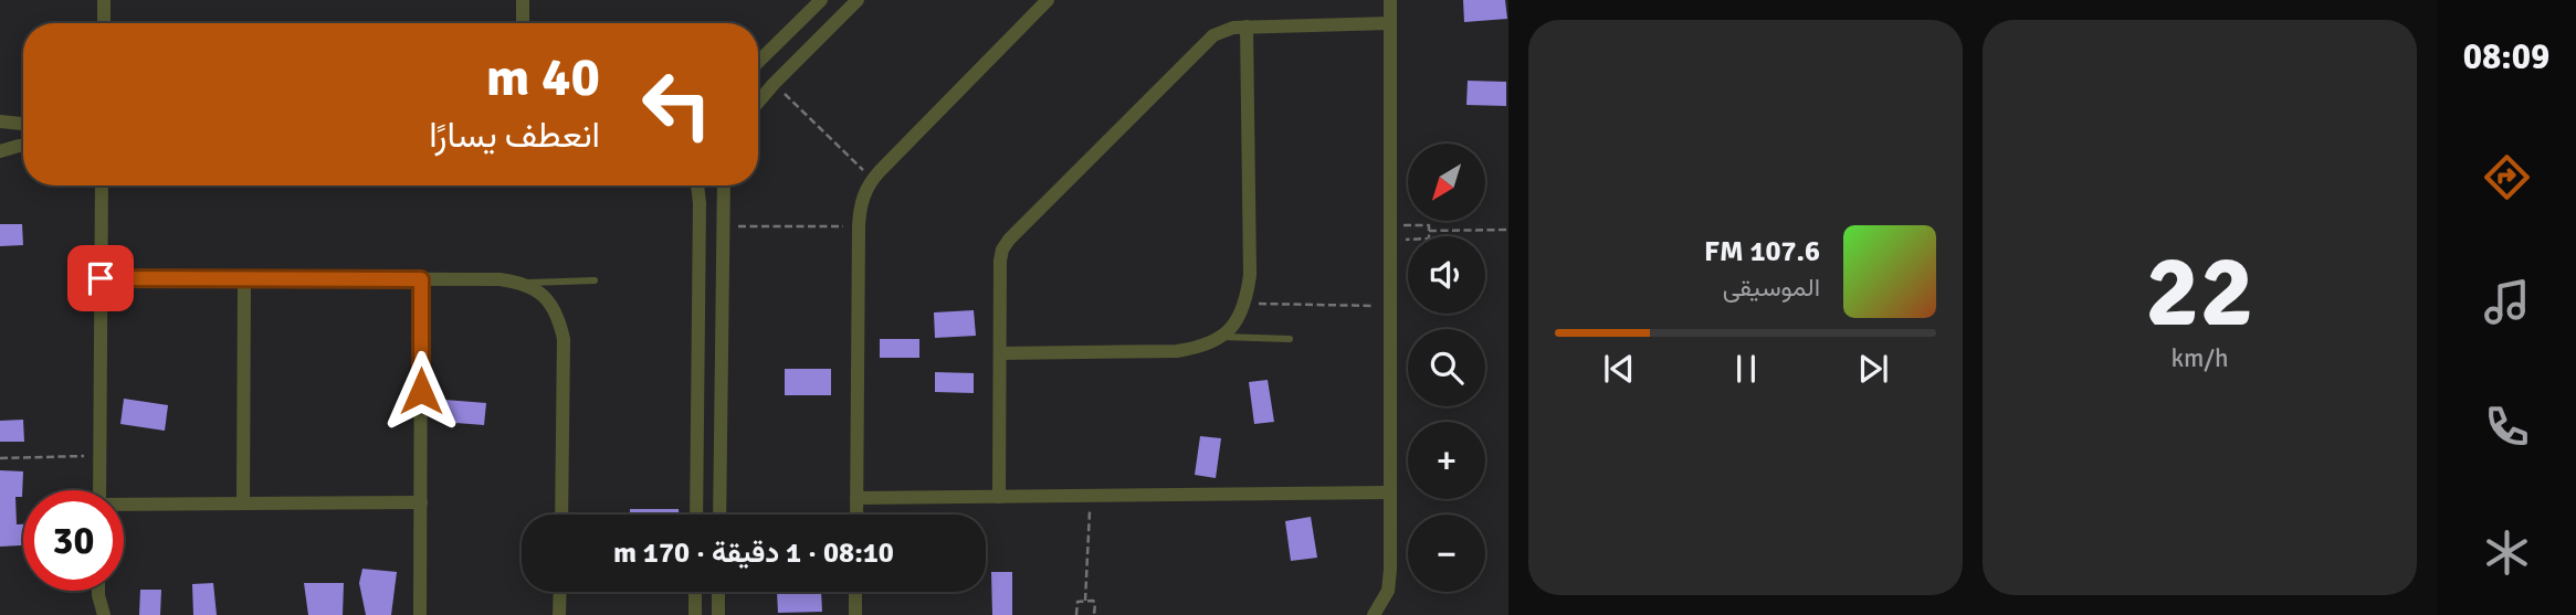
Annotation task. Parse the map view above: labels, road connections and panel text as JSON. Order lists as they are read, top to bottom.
{
  "north": "bottom left",
  "page": {
    "tabs": "08:09",
    "tile": ["22", "km/h"],
    "turn": ["40 m", "انعطف يسارًا"],
    "map_buttons": ["+", "−"],
    "song": ["107.6 FM", "الموسيقى"],
    "limit": "30",
    "trip": "08:10 · 1 دقيقة · 170 m"
  }
}
